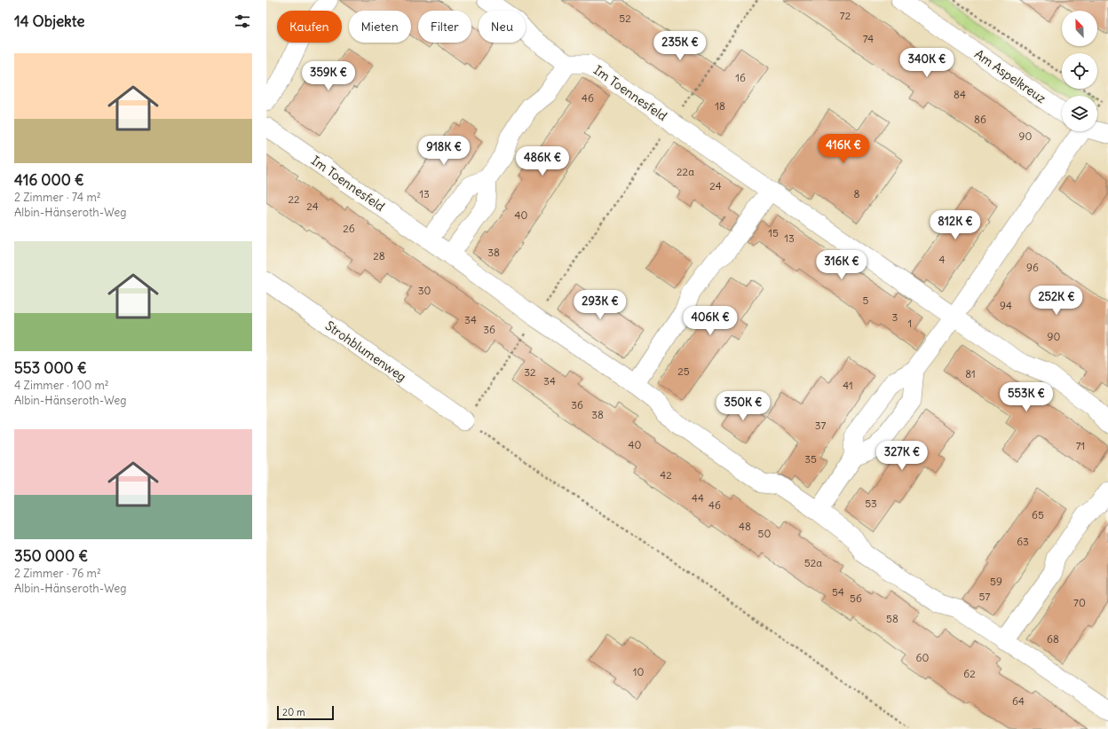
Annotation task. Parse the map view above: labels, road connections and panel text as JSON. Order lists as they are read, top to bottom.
{
  "streets": {
    "street": ["Am Aspelkreuz", "Im Toennesfeld", "Strohblumenweg"]
  },
  "house_numbers": [
    "72",
    "52",
    "74",
    "16",
    "84",
    "46",
    "18",
    "86",
    "90",
    "22a",
    "24",
    "13",
    "8",
    "22",
    "24",
    "40",
    "26",
    "15",
    "13",
    "38",
    "28",
    "4",
    "96",
    "30",
    "5",
    "94",
    "3",
    "34",
    "1",
    "36",
    "90",
    "25",
    "32",
    "81",
    "34",
    "41",
    "36",
    "38",
    "37",
    "40",
    "71",
    "35",
    "42",
    "44",
    "53",
    "46",
    "65",
    "48",
    "50",
    "63",
    "52a",
    "59",
    "54",
    "57",
    "56",
    "70",
    "58",
    "68",
    "60",
    "10",
    "62",
    "64"
  ],
  "scale_bar": "20 m",
  "north": "top left",
  "page": {
    "heading": "14 Objekte",
    "chip": [
      "Kaufen",
      "Mieten",
      "Filter",
      "Neu"
    ],
    "price": [
      "235K €",
      "340K €",
      "359K €",
      "416K €",
      "918K €",
      "486K €",
      "812K €",
      "316K €",
      "252K €",
      "293K €",
      "406K €",
      "553K €",
      "350K €",
      "327K €"
    ],
    "list": [
      {
        "name": "416 000 €",
        "note": "2 Zimmer · 74 m² · Albin-Hänseroth-Weg"
      },
      {
        "name": "553 000 €",
        "note": "4 Zimmer · 100 m² · Albin-Hänseroth-Weg"
      },
      {
        "name": "350 000 €",
        "note": "2 Zimmer · 76 m² · Albin-Hänseroth-Weg"
      }
    ],
    "scale": "20 m"
  }
}
